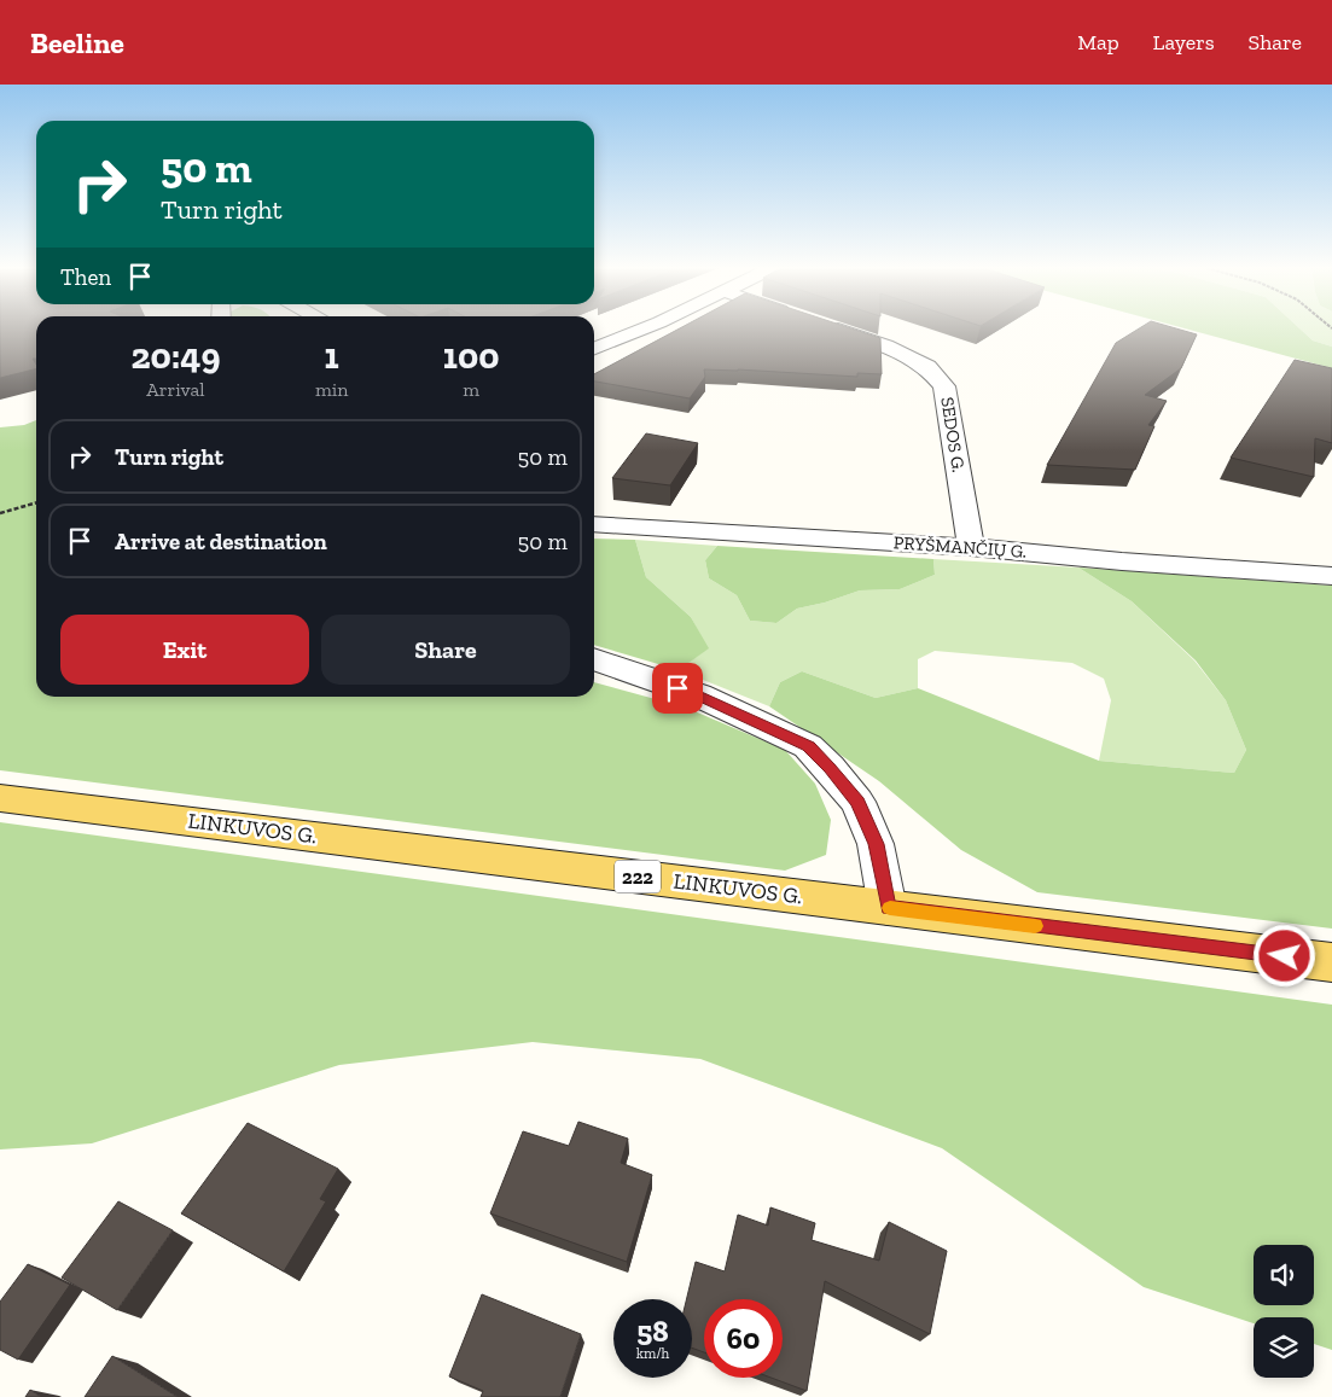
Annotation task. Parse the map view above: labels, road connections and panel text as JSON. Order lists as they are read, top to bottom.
{
  "streets": {
    "main road": ["LINKUVOS G.", "222"],
    "street": ["SEDOS G.", "PRYŠMANČIŲ G."]
  },
  "crossings": [
    ["SEDOS G.", "PRYŠMANČIŲ G."]
  ],
  "page": {
    "header": "Beeline",
    "nav": ["Map", "Layers", "Share"],
    "turn": ["50 m", "Turn right"],
    "then": "Then",
    "eta": [
      "20:49",
      "Arrival",
      "1",
      "min",
      "100",
      "m"
    ],
    "list": [
      {
        "name": "Turn right",
        "value": "50 m"
      },
      {
        "name": "Arrive at destination",
        "value": "50 m"
      }
    ],
    "buttons": ["Exit", "Share"],
    "speed": "58 km/h",
    "limit": "60"
  }
}
